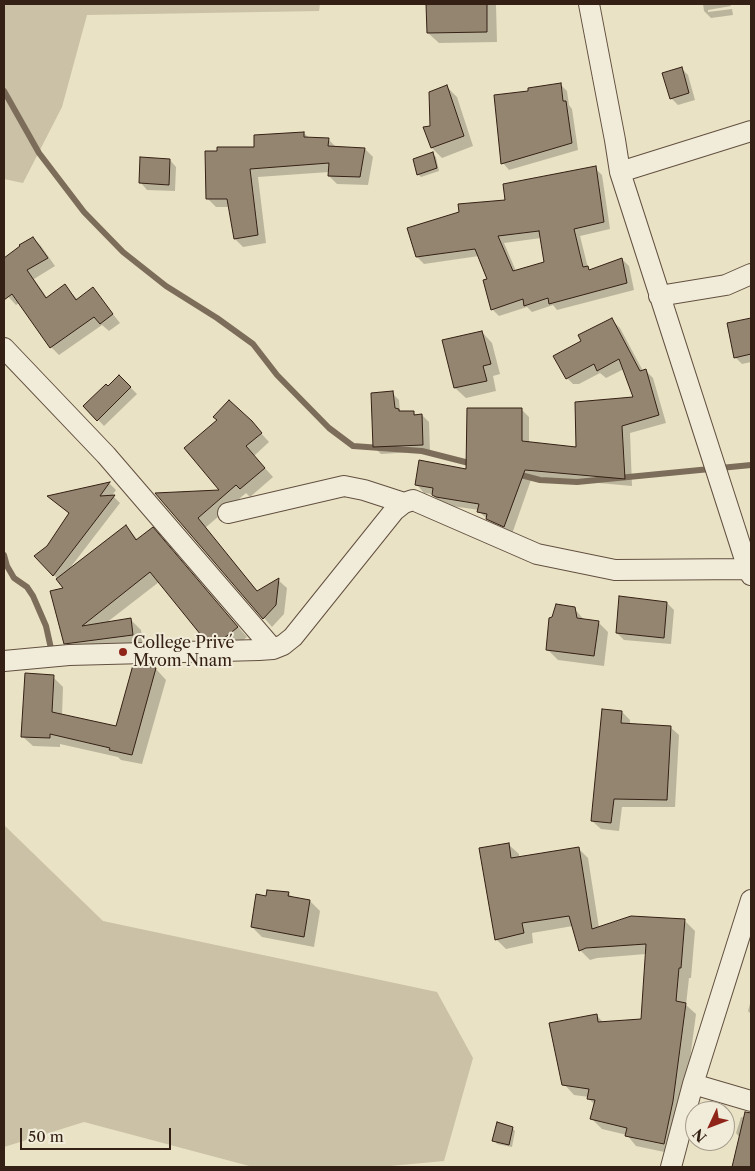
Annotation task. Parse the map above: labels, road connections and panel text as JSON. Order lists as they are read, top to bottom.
{
  "places": ["College Privé Mvom Nnam"],
  "scale_bar": "50 m",
  "north": "bottom left"
}
